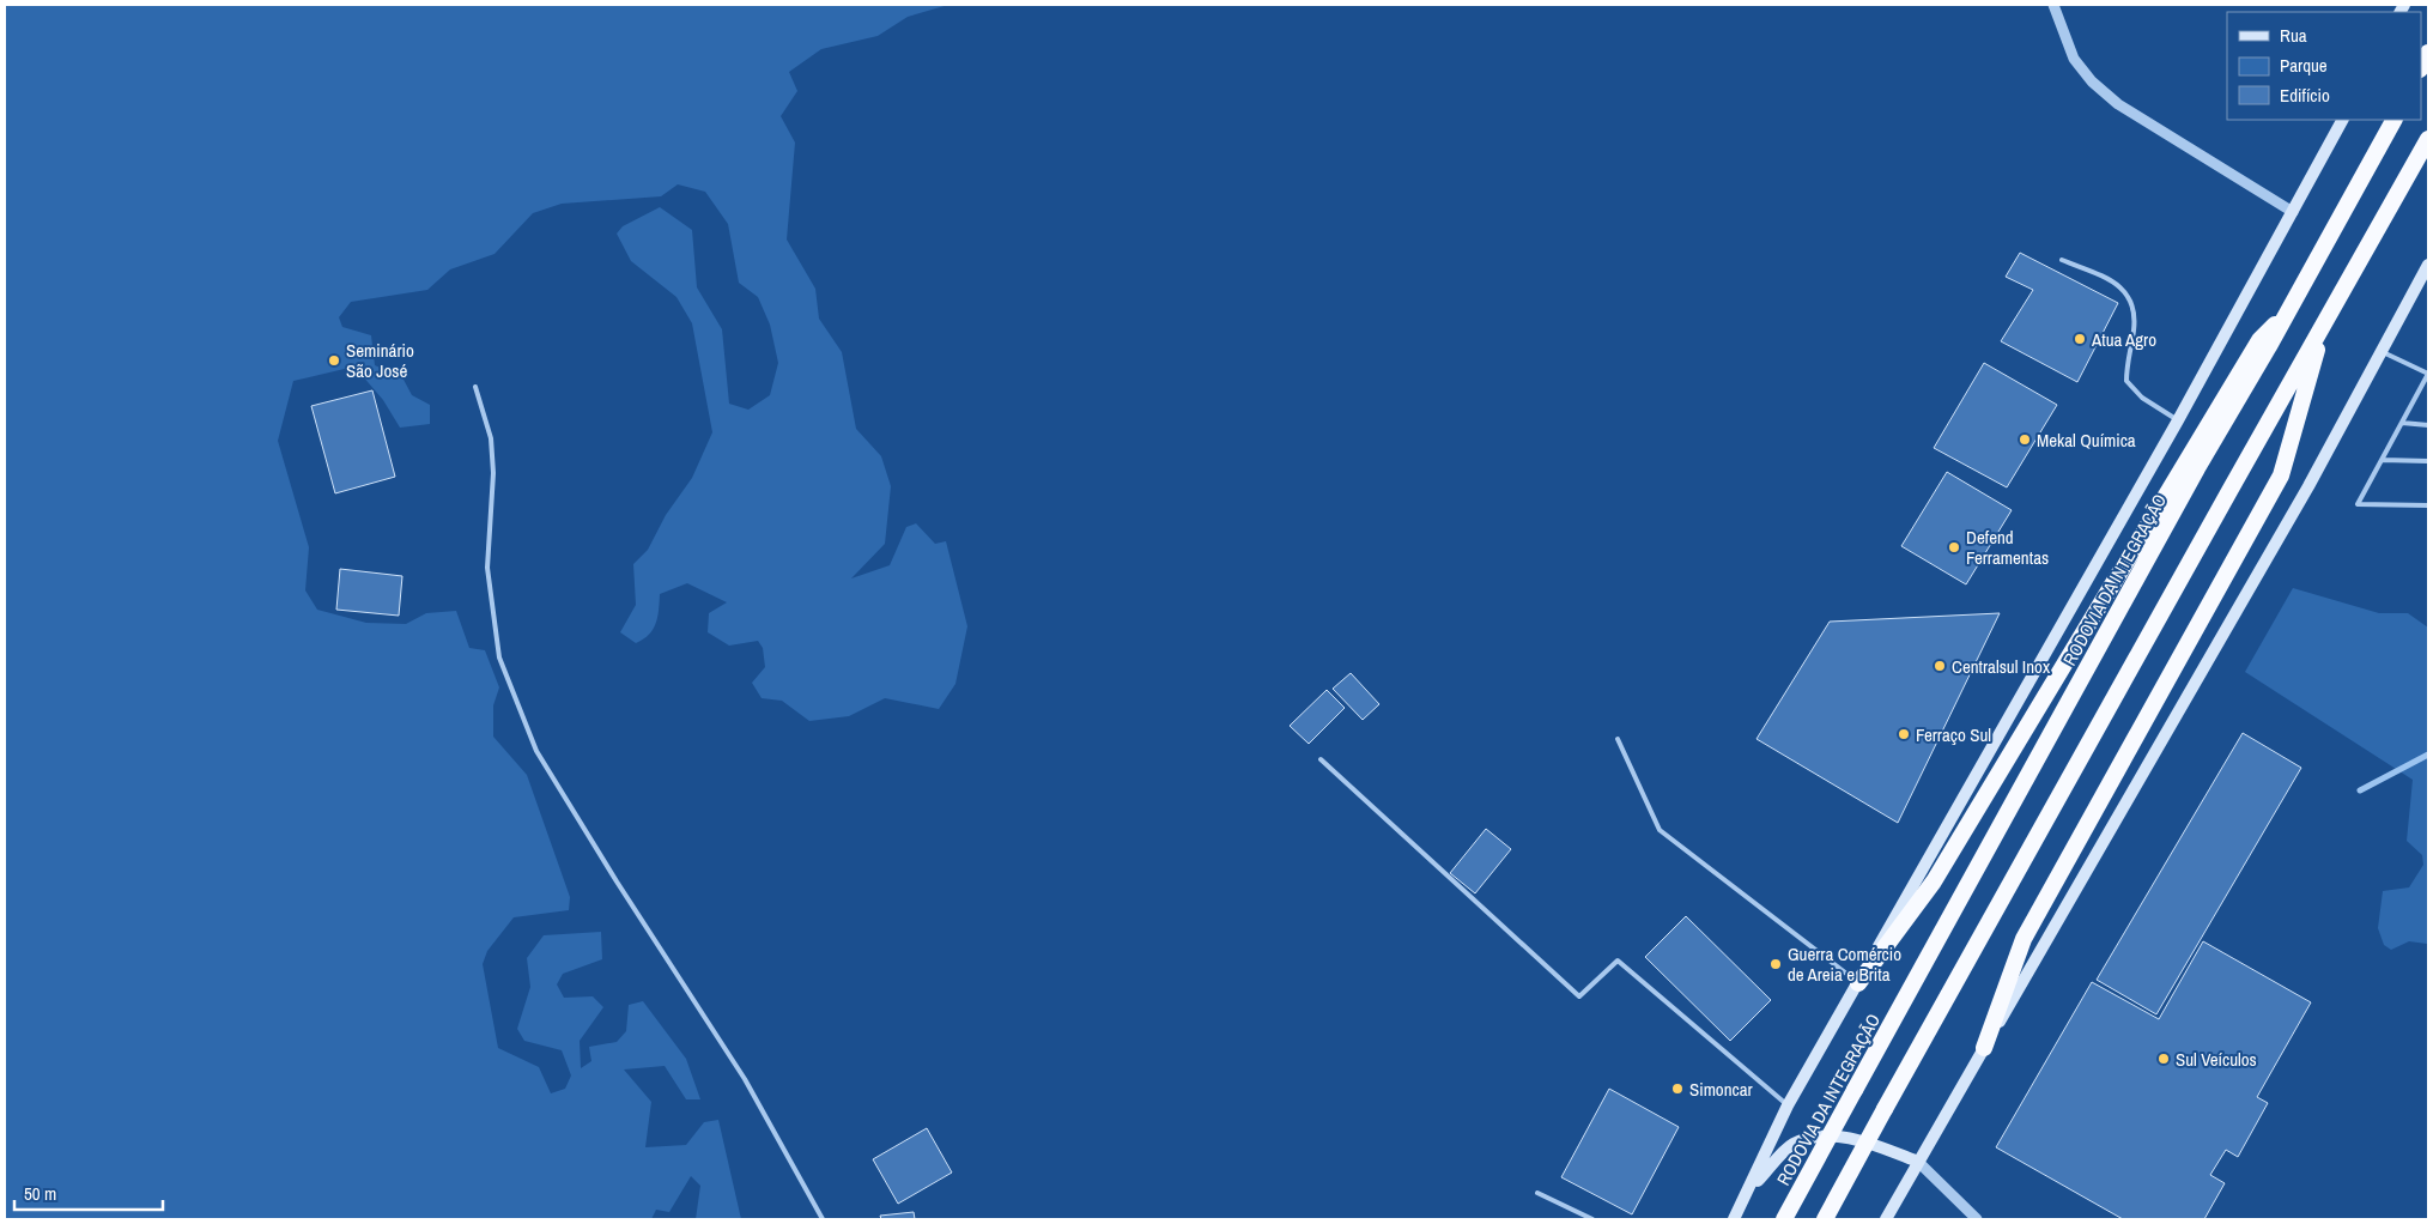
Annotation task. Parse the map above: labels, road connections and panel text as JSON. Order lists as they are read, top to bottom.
{
  "streets": {
    "highway": ["RODOVIA DA INTEGRAÇÃO"]
  },
  "places": [
    "Atua Agro",
    "Seminário São José",
    "Mekal Química",
    "Defend Ferramentas",
    "Centralsul Inox",
    "Ferraço Sul",
    "Guerra Comércio de Areia e Brita",
    "Sul Veículos",
    "Simoncar"
  ],
  "legend": ["Rua", "Parque", "Edifício"],
  "scale_bar": "50 m"
}
